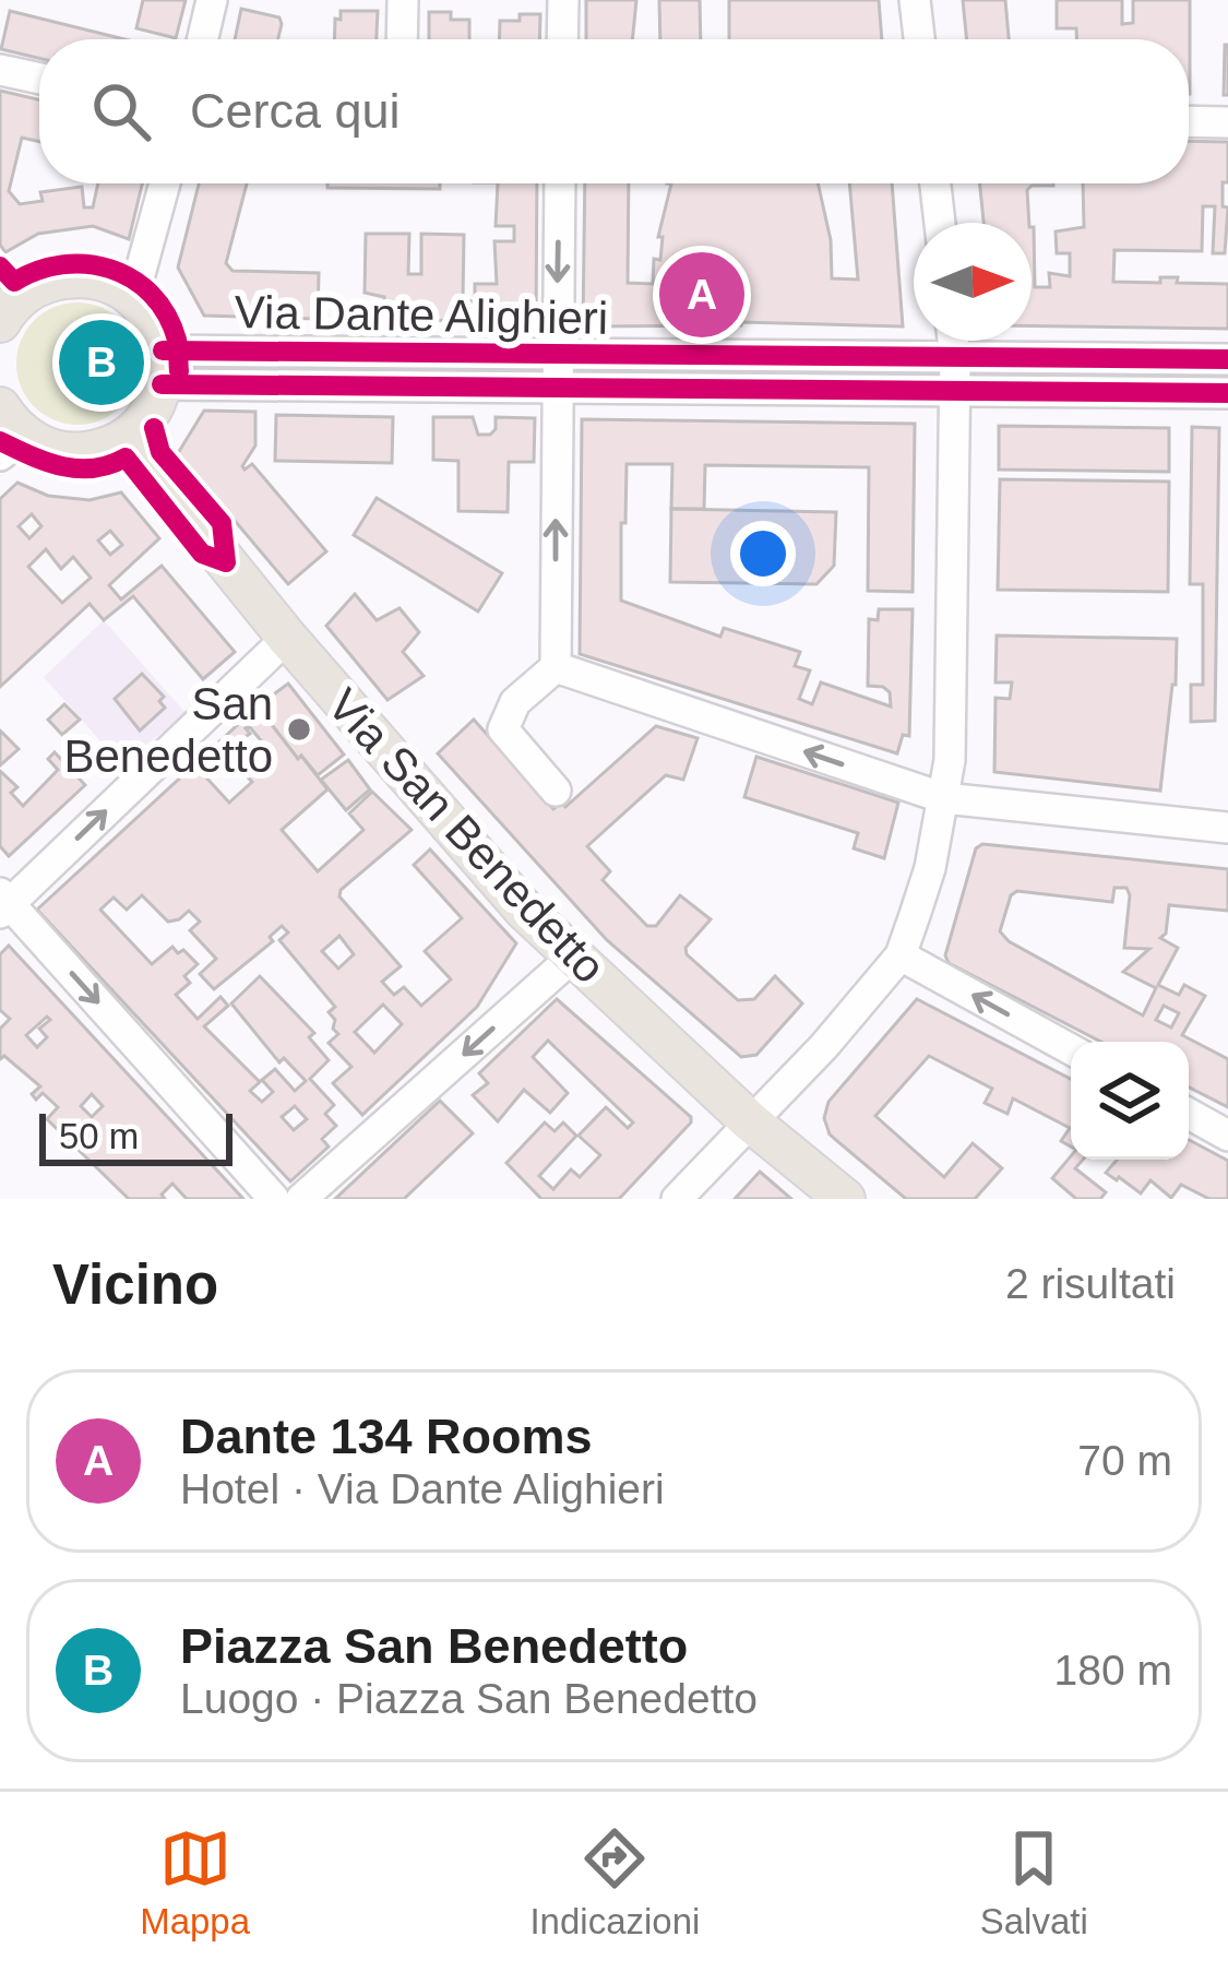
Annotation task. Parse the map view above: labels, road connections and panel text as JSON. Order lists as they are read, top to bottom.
{
  "streets": {
    "main road": ["Via San Benedetto"],
    "street": ["Via Dante Alighieri"]
  },
  "places": ["San Benedetto"],
  "scale_bar": "50 m",
  "north": "right",
  "page": {
    "search": "Cerca qui",
    "pins": ["A", "B"],
    "scale": "50 m",
    "heading": ["Vicino", "2 risultati"],
    "list": [
      {
        "mark": "A",
        "name": "Dante 134 Rooms",
        "note": "Hotel · Via Dante Alighieri",
        "value": "70 m"
      },
      {
        "mark": "B",
        "name": "Piazza San Benedetto",
        "note": "Luogo · Piazza San Benedetto",
        "value": "180 m"
      }
    ],
    "nav": ["Mappa", "Indicazioni", "Salvati"]
  }
}
